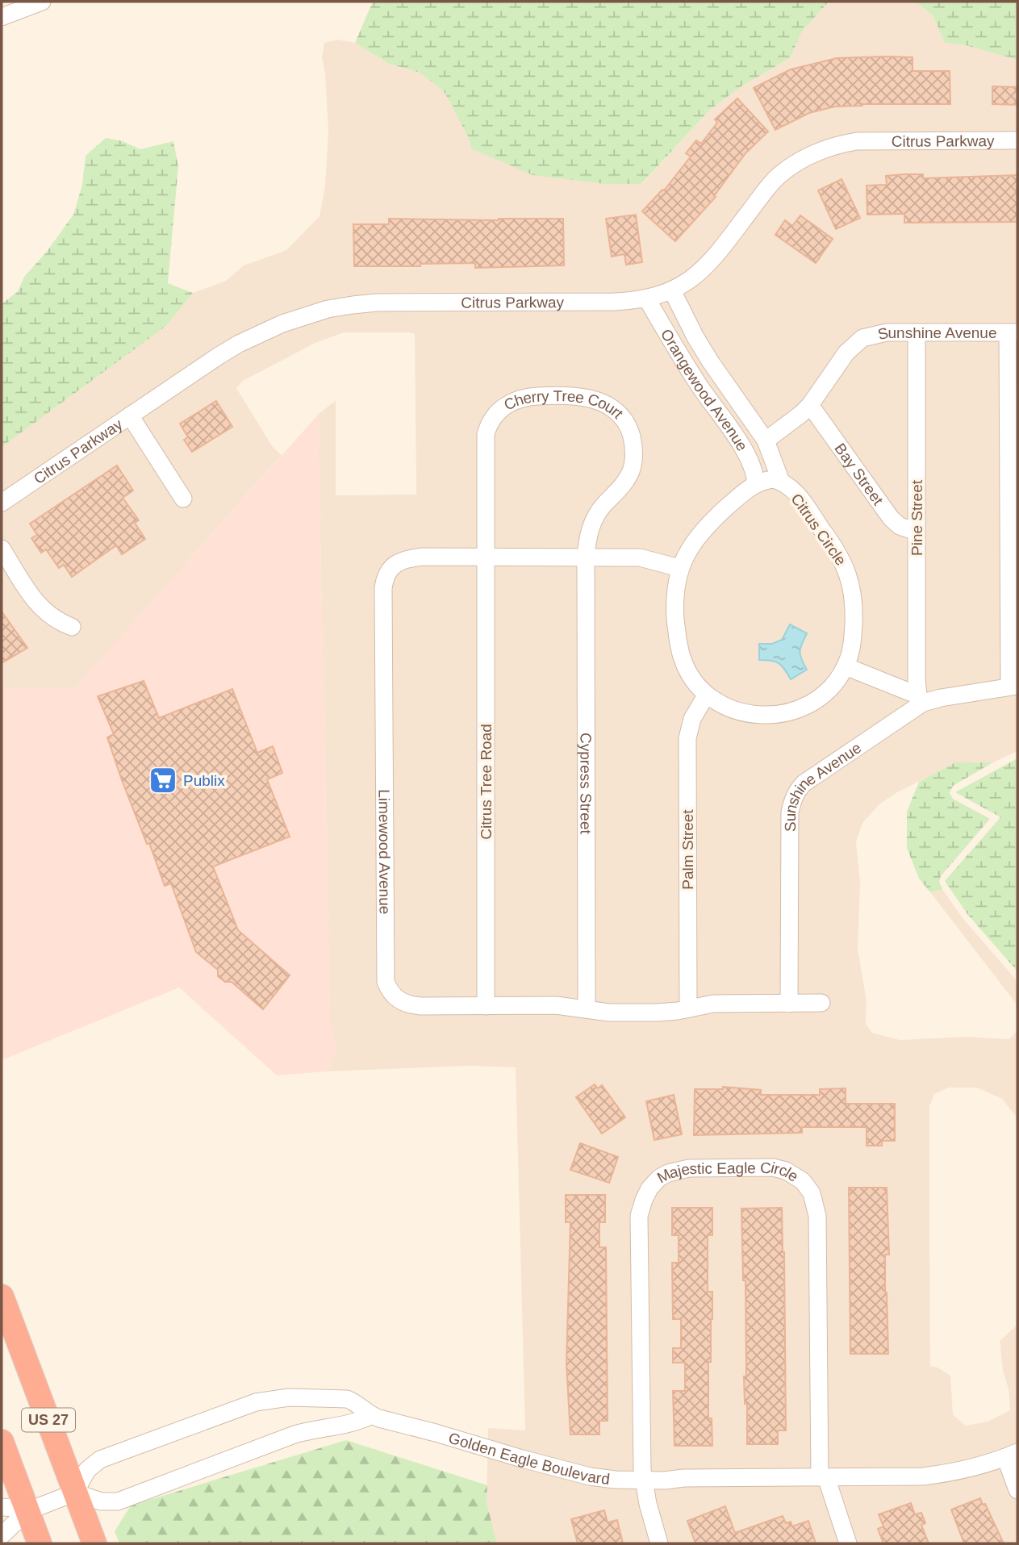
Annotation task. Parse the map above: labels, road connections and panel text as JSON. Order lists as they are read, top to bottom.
{
  "streets": {
    "highway": ["US 27"],
    "street": [
      "Citrus Parkway",
      "Sunshine Avenue",
      "Orangewood Avenue",
      "Cherry Tree Court",
      "Bay Street",
      "Pine Street",
      "Citrus Circle",
      "Citrus Tree Road",
      "Cypress Street",
      "Palm Street",
      "Limewood Avenue",
      "Majestic Eagle Circle",
      "Golden Eagle Boulevard"
    ]
  },
  "crossings": [
    ["Citrus Parkway", "Orangewood Avenue"],
    ["Sunshine Avenue", "Bay Street"],
    ["Sunshine Avenue", "Pine Street"],
    ["Sunshine Avenue", "Limewood Avenue"],
    ["Orangewood Avenue", "Citrus Circle"],
    ["Cherry Tree Court", "Citrus Tree Road"],
    ["Cherry Tree Court", "Cypress Street"],
    ["Cherry Tree Court", "Limewood Avenue"],
    ["Bay Street", "Pine Street"],
    ["Citrus Circle", "Palm Street"],
    ["Citrus Circle", "Limewood Avenue"],
    ["Citrus Tree Road", "Cypress Street"],
    ["Citrus Tree Road", "Limewood Avenue"],
    ["Cypress Street", "Limewood Avenue"],
    ["Palm Street", "Limewood Avenue"],
    ["Majestic Eagle Circle", "Golden Eagle Boulevard"],
    ["US 27", "Golden Eagle Boulevard"]
  ],
  "places": {
    "supermarket": ["Publix"]
  }
}
